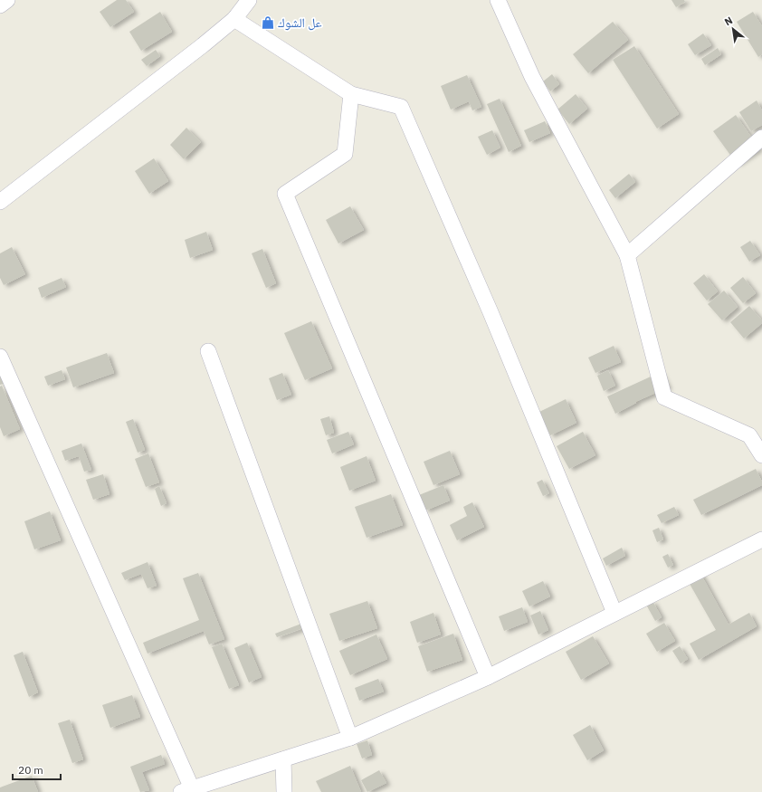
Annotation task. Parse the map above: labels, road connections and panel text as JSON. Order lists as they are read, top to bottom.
{
  "places": {
    "shop": ["عل الشوك"]
  },
  "scale_bar": "20 m",
  "north": "top left"
}
